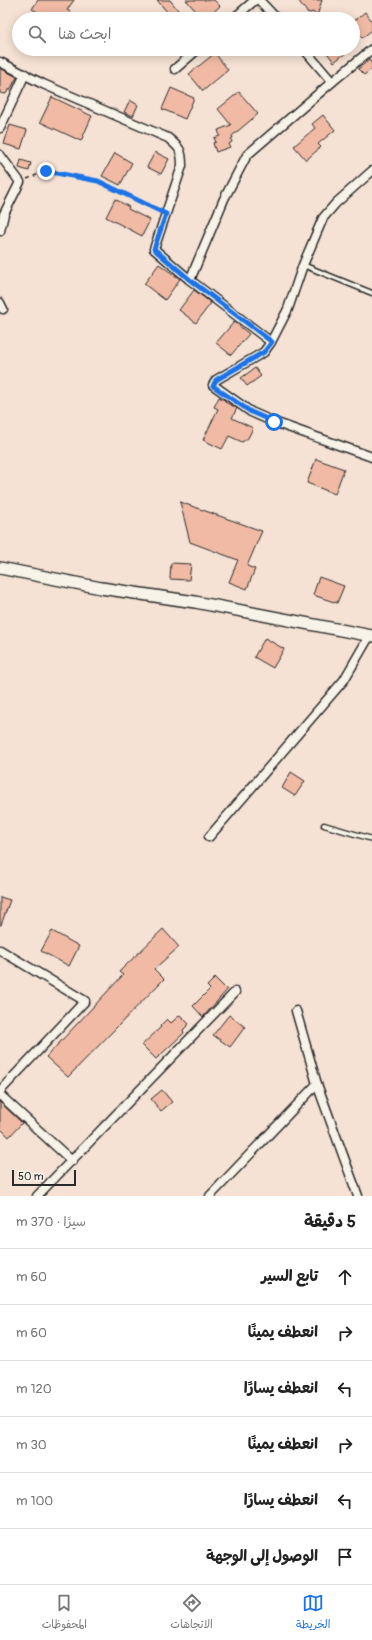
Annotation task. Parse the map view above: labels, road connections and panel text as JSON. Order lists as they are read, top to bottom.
{
  "scale_bar": "50 m",
  "page": {
    "search": "ابحث هنا",
    "scale": "50 m",
    "heading": ["5 دقيقة", "سيرًا · 370 m"],
    "list": [
      ["تابع السير", "60 m"],
      ["انعطف يمينًا", "60 m"],
      ["انعطف يسارًا", "120 m"],
      ["انعطف يمينًا", "30 m"],
      ["انعطف يسارًا", "100 m"],
      "الوصول إلى الوجهة"
    ],
    "nav": ["الخريطة", "الاتجاهات", "المحفوظات"]
  }
}
